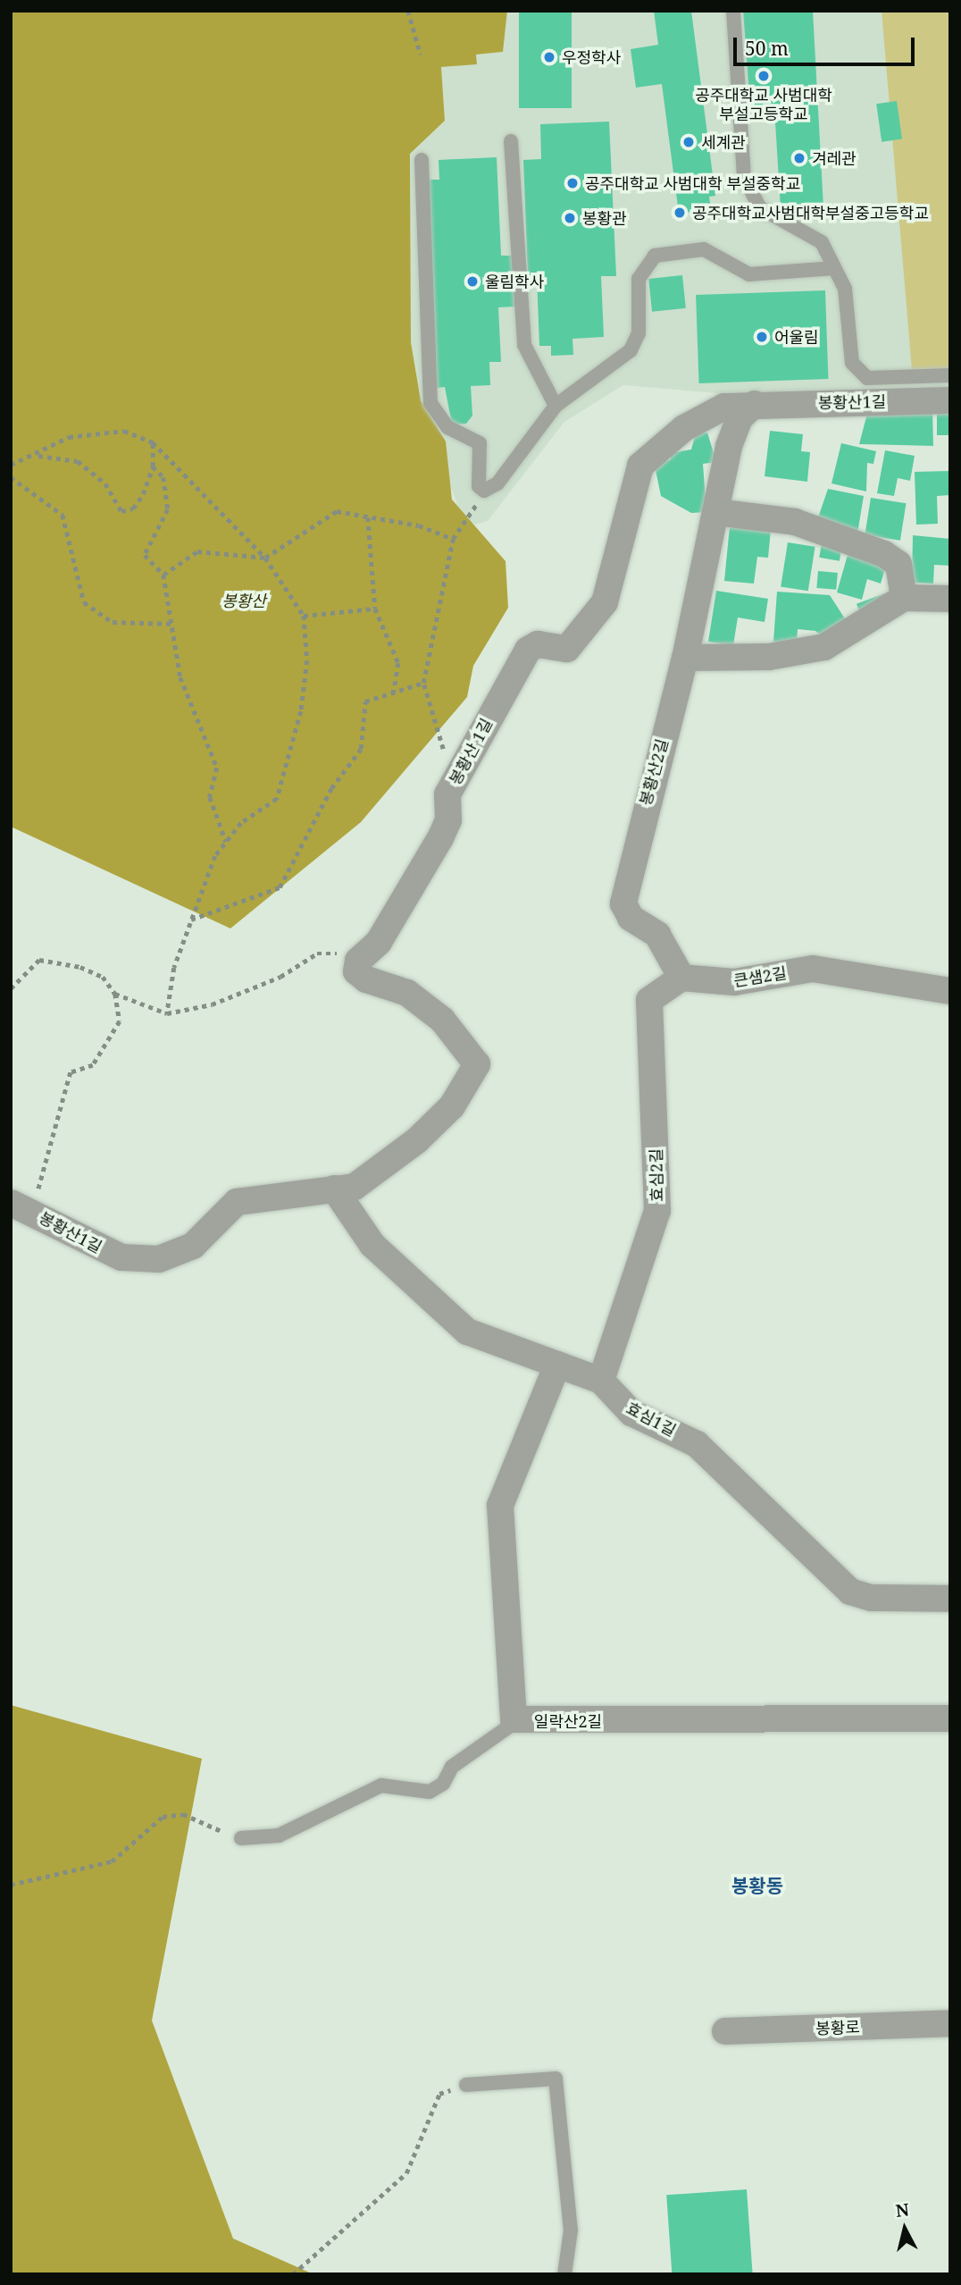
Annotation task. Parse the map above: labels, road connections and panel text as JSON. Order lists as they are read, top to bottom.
{
  "streets": {
    "street": [
      "봉황산1길",
      "봉황산 1길",
      "봉황산2길",
      "큰샘2길",
      "효심2길",
      "효심1길",
      "일락산2길",
      "봉황로"
    ]
  },
  "crossings": [
    ["봉황산1길", "봉황산 1길"],
    ["봉황산1길", "봉황산2길"],
    ["봉황산1길", "효심1길"],
    ["봉황산 1길", "봉황산2길"],
    ["봉황산2길", "큰샘2길"],
    ["봉황산2길", "효심2길"],
    ["큰샘2길", "효심2길"],
    ["효심2길", "효심1길"],
    ["효심1길", "일락산2길"]
  ],
  "districts": ["봉황동"],
  "parks": ["봉황산"],
  "places": [
    "우정학사",
    "공주대학교 사범대학 부설고등학교",
    "세계관",
    "겨레관",
    "공주대학교 사범대학 부설중학교",
    "공주대학교사범대학부설중고등학교",
    "봉황관",
    "울림학사",
    "어울림"
  ],
  "scale_bar": "50 m",
  "north": "top"
}
